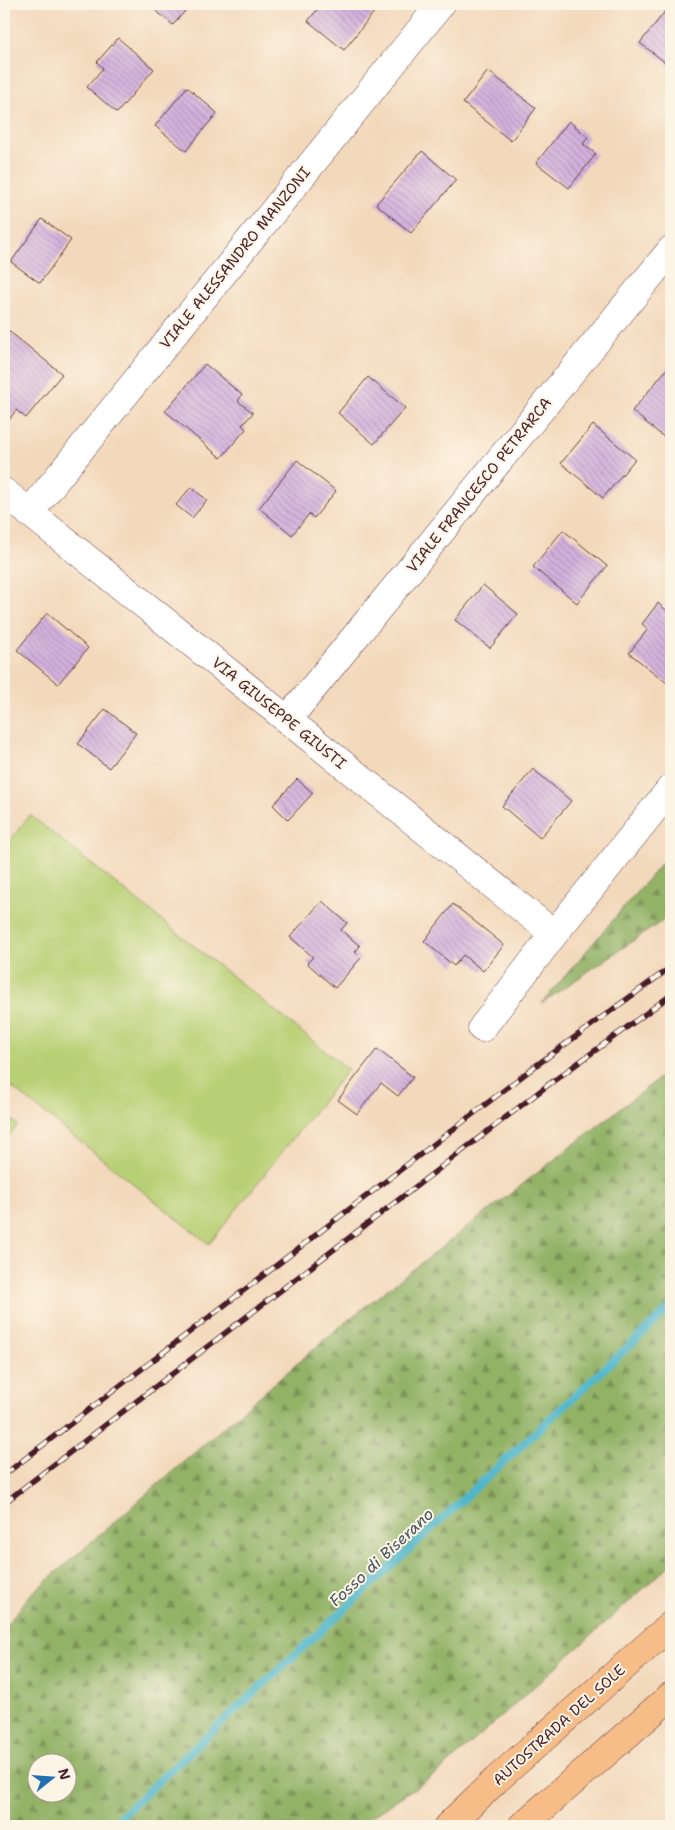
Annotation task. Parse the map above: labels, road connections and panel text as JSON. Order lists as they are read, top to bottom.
{
  "streets": {
    "highway": ["AUTOSTRADA DEL SOLE"],
    "street": ["VIALE ALESSANDRO MANZONI", "VIALE FRANCESCO PETRARCA", "VIA GIUSEPPE GIUSTI"]
  },
  "crossings": [
    ["VIALE ALESSANDRO MANZONI", "VIA GIUSEPPE GIUSTI"],
    ["VIALE FRANCESCO PETRARCA", "VIA GIUSEPPE GIUSTI"]
  ],
  "water": ["Fosso di Biserano"],
  "north": "right"
}
